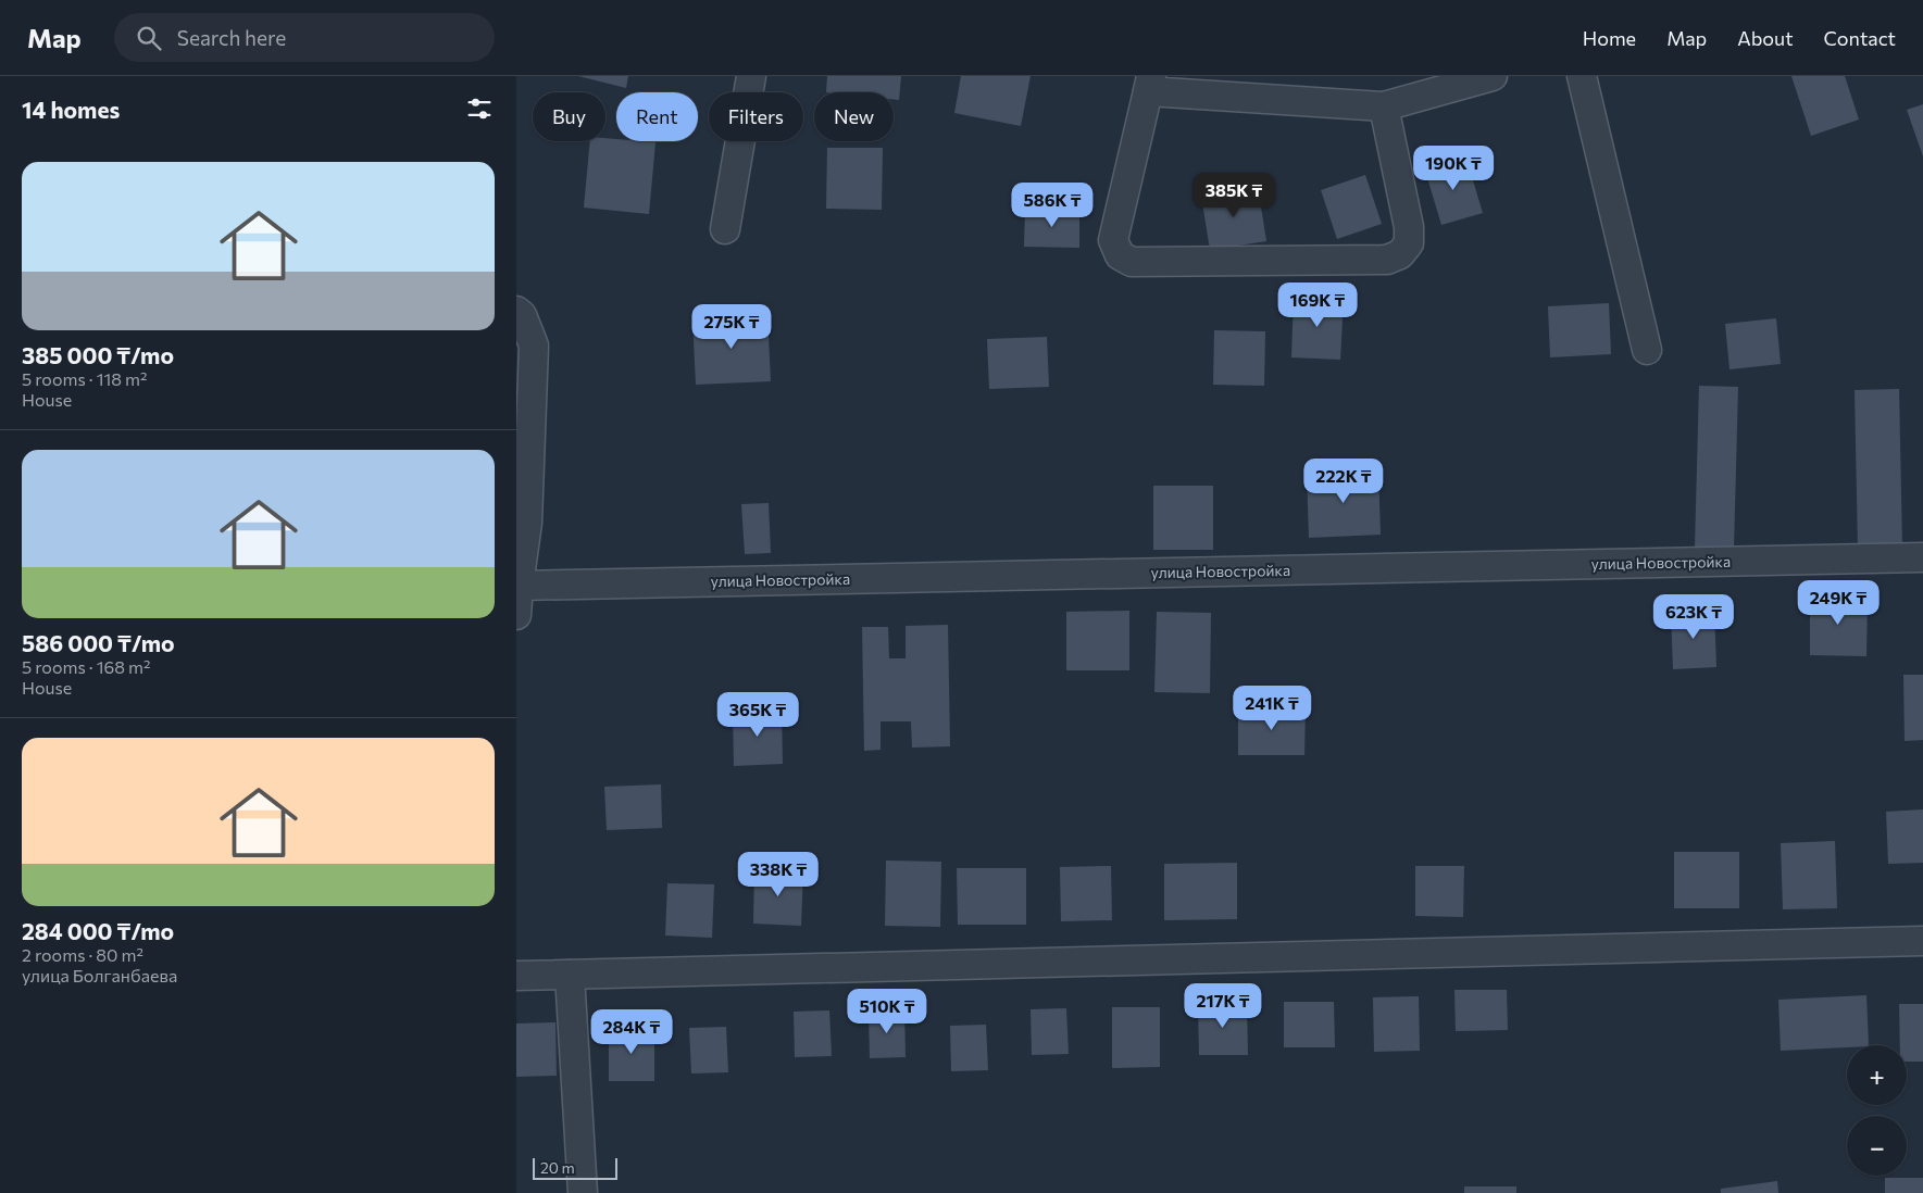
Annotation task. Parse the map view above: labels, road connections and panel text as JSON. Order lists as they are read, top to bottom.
{
  "streets": {
    "street": ["улица Новостройка"]
  },
  "scale_bar": "20 m",
  "page": {
    "header": "Map",
    "search": "Search here",
    "nav": [
      "Home",
      "Map",
      "About",
      "Contact"
    ],
    "heading": "14 homes",
    "chip": [
      "Buy",
      "Rent",
      "Filters",
      "New"
    ],
    "list": [
      {
        "name": "385 000 ₸/mo",
        "note": "5 rooms · 118 m² · House"
      },
      {
        "name": "586 000 ₸/mo",
        "note": "5 rooms · 168 m² · House"
      },
      {
        "name": "284 000 ₸/mo",
        "note": "2 rooms · 80 m² · улица Болганбаева"
      }
    ],
    "price": [
      "190K ₸",
      "385K ₸",
      "586K ₸",
      "169K ₸",
      "275K ₸",
      "222K ₸",
      "249K ₸",
      "623K ₸",
      "241K ₸",
      "365K ₸",
      "338K ₸",
      "217K ₸",
      "510K ₸",
      "284K ₸"
    ],
    "map_buttons": ["+", "−"],
    "scale": "20 m"
  }
}
